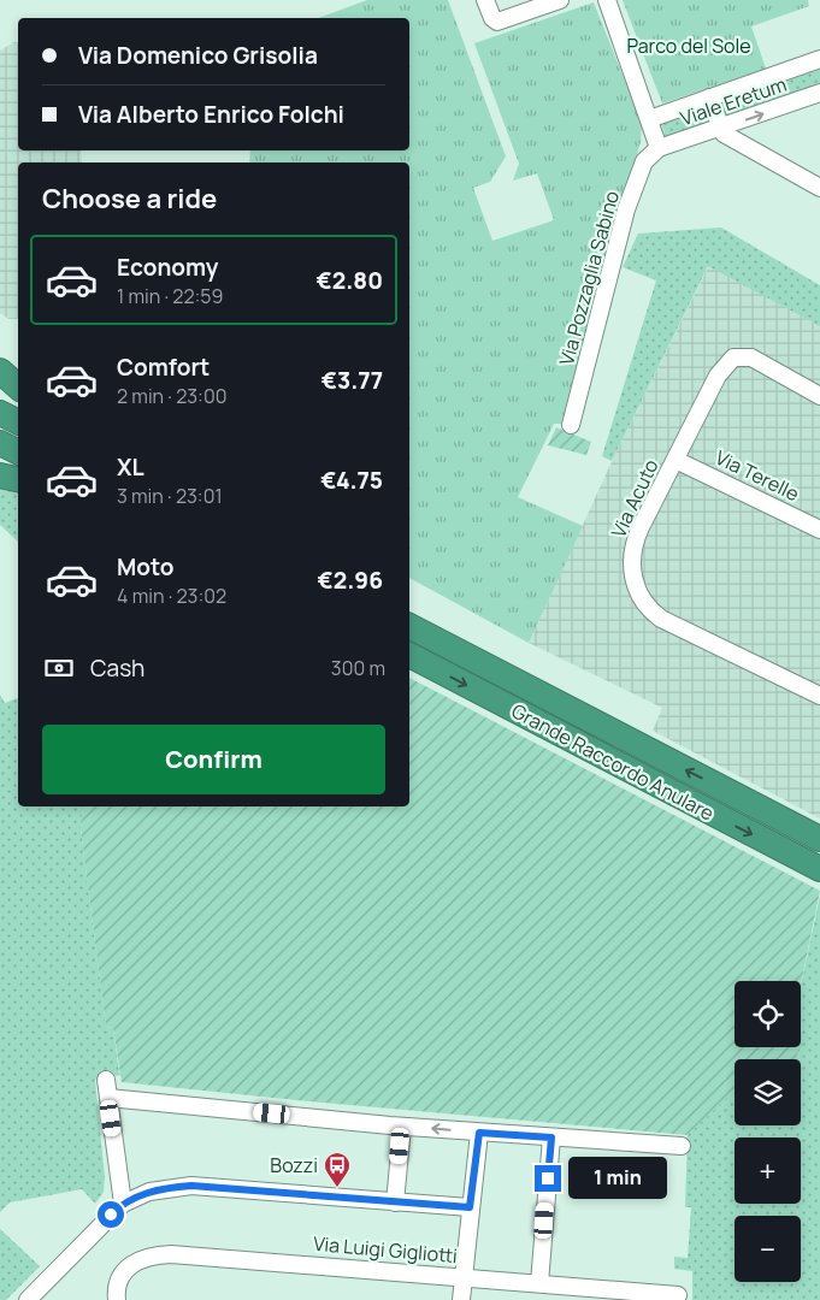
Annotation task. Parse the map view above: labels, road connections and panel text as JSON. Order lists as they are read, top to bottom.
{
  "streets": {
    "highway": ["Grande Raccordo Anulare"],
    "street": [
      "Viale Eretum",
      "Via Pozzaglia Sabino",
      "Via Terelle",
      "Via Acuto",
      "Via Luigi Gigliotti"
    ]
  },
  "crossings": [
    ["Viale Eretum", "Via Pozzaglia Sabino"],
    ["Via Terelle", "Via Acuto"]
  ],
  "parks": ["Parco del Sole"],
  "places": {
    "bus stop": ["Bozzi"]
  },
  "page": {
    "banner": ["Via Domenico Grisolia", "Via Alberto Enrico Folchi"],
    "heading": "Choose a ride",
    "list": [
      {
        "name": "Economy",
        "note": "1 min · 22:59",
        "value": "€2.80"
      },
      {
        "name": "Comfort",
        "note": "2 min · 23:00",
        "value": "€3.77"
      },
      {
        "name": "XL",
        "note": "3 min · 23:01",
        "value": "€4.75"
      },
      {
        "name": "Moto",
        "note": "4 min · 23:02",
        "value": "€2.96"
      }
    ],
    "pay": ["Cash", "300 m"],
    "buttons": "Confirm",
    "map_buttons": ["+", "−"],
    "bubble": "1 min"
  }
}
